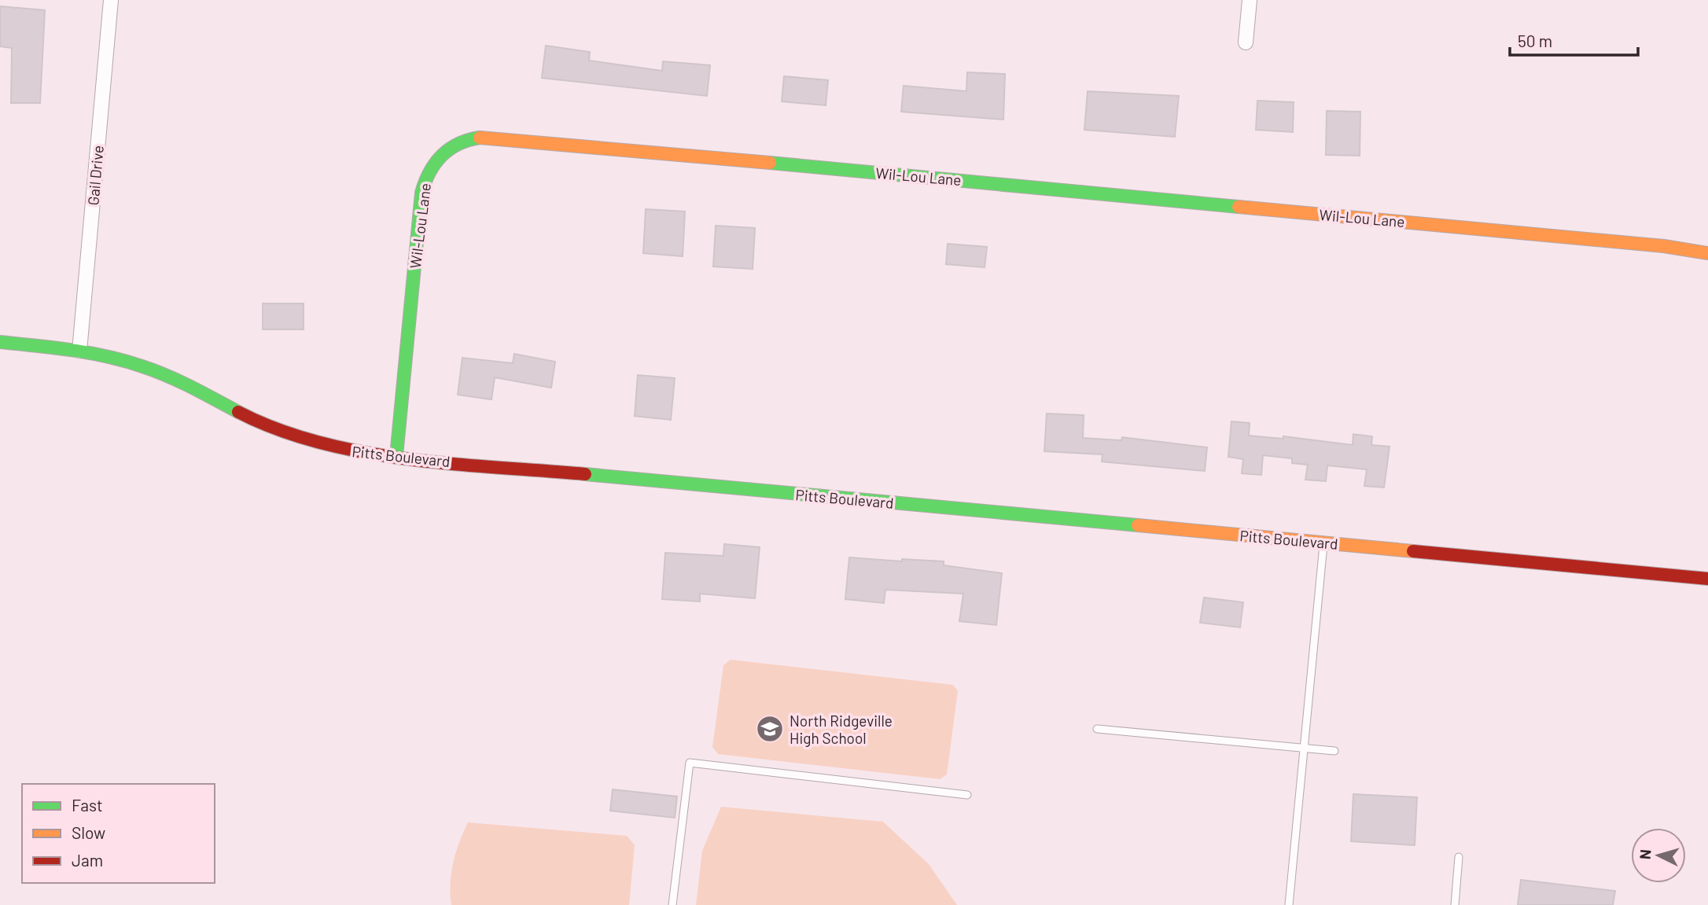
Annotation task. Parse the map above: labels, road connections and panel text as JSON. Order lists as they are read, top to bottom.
{
  "streets": {
    "street": ["Gail Drive", "Wil-Lou Lane", "Pitts Boulevard"]
  },
  "crossings": [
    ["Gail Drive", "Pitts Boulevard"],
    ["Wil-Lou Lane", "Pitts Boulevard"]
  ],
  "places": {
    "school or university": ["North Ridgeville High School"]
  },
  "legend": ["Fast", "Slow", "Jam"],
  "scale_bar": "50 m",
  "north": "left"
}
